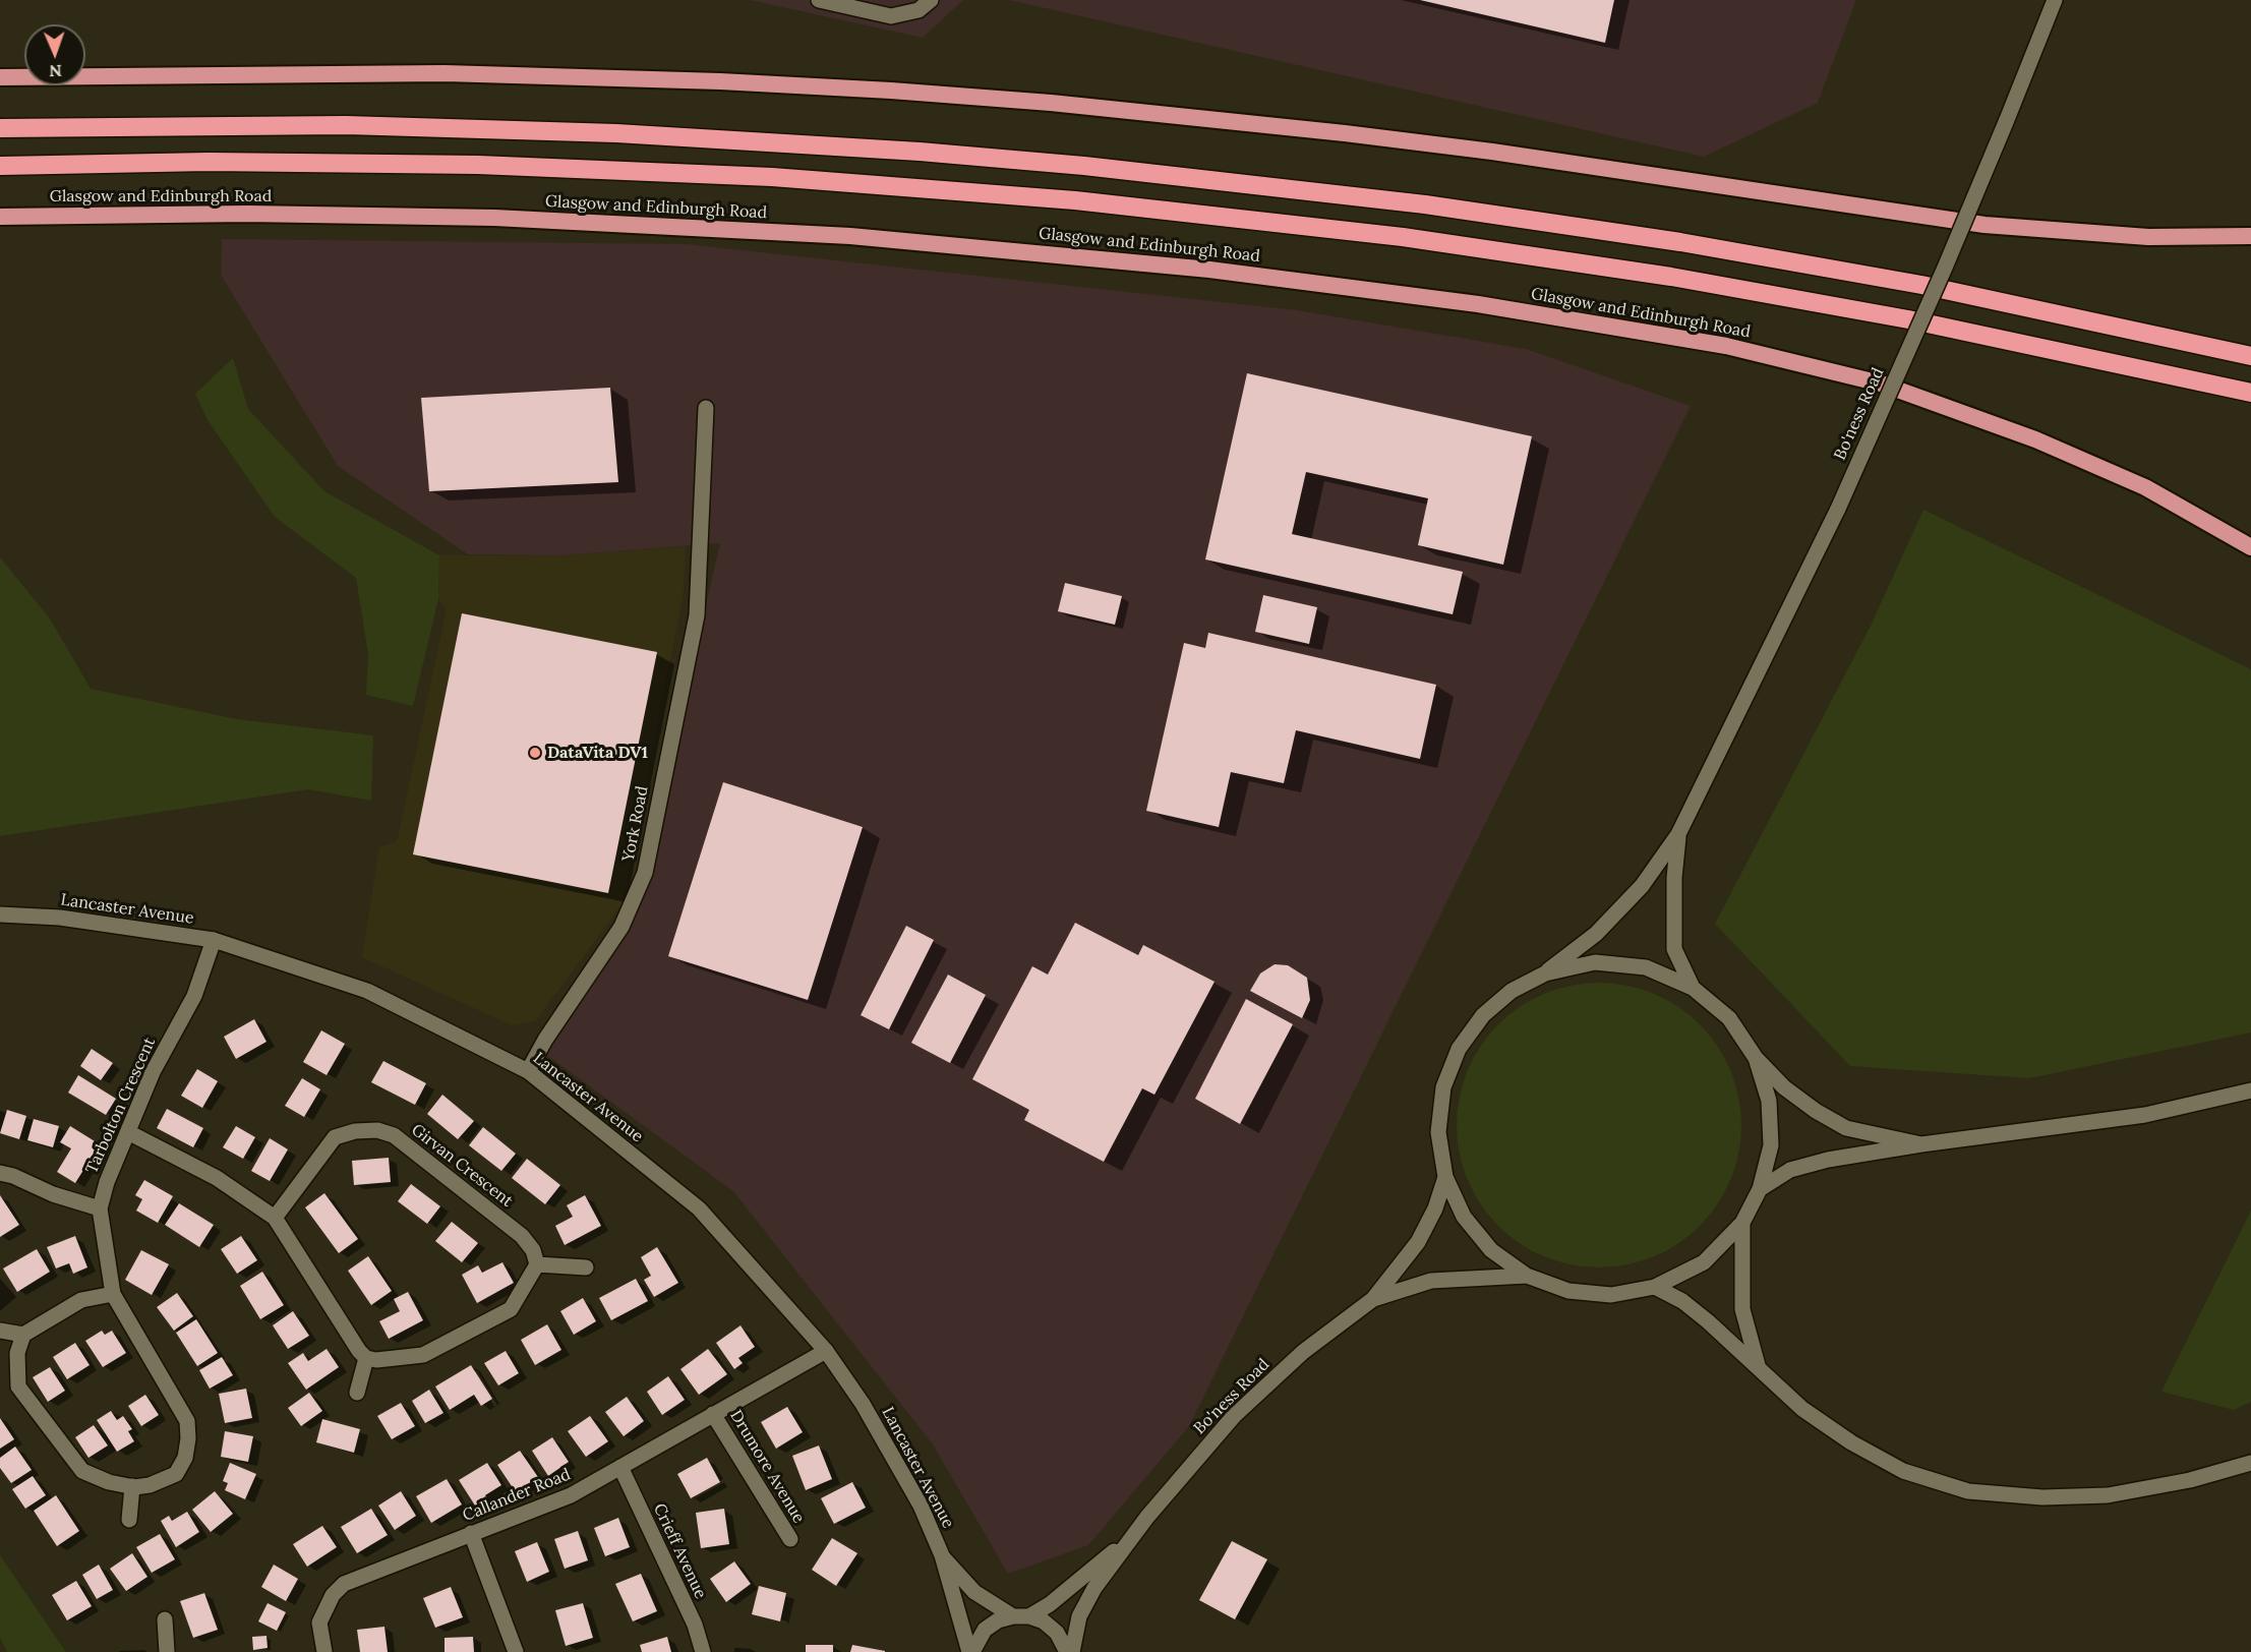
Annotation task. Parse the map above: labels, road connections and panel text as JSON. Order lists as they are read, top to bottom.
{
  "streets": {
    "highway": ["Glasgow and Edinburgh Road"],
    "main road": [
      "Bo'ness Road",
      "York Road",
      "Lancaster Avenue",
      "Tarbolton Crescent",
      "Girvan Crescent",
      "Drumore Avenue",
      "Callander Road",
      "Crieff Avenue"
    ]
  },
  "crossings": [
    ["Bo'ness Road", "Lancaster Avenue"],
    ["York Road", "Lancaster Avenue"],
    ["Lancaster Avenue", "Tarbolton Crescent"],
    ["Lancaster Avenue", "Callander Road"],
    ["Drumore Avenue", "Callander Road"],
    ["Callander Road", "Crieff Avenue"]
  ],
  "places": ["DataVita DV1"],
  "north": "bottom"
}
